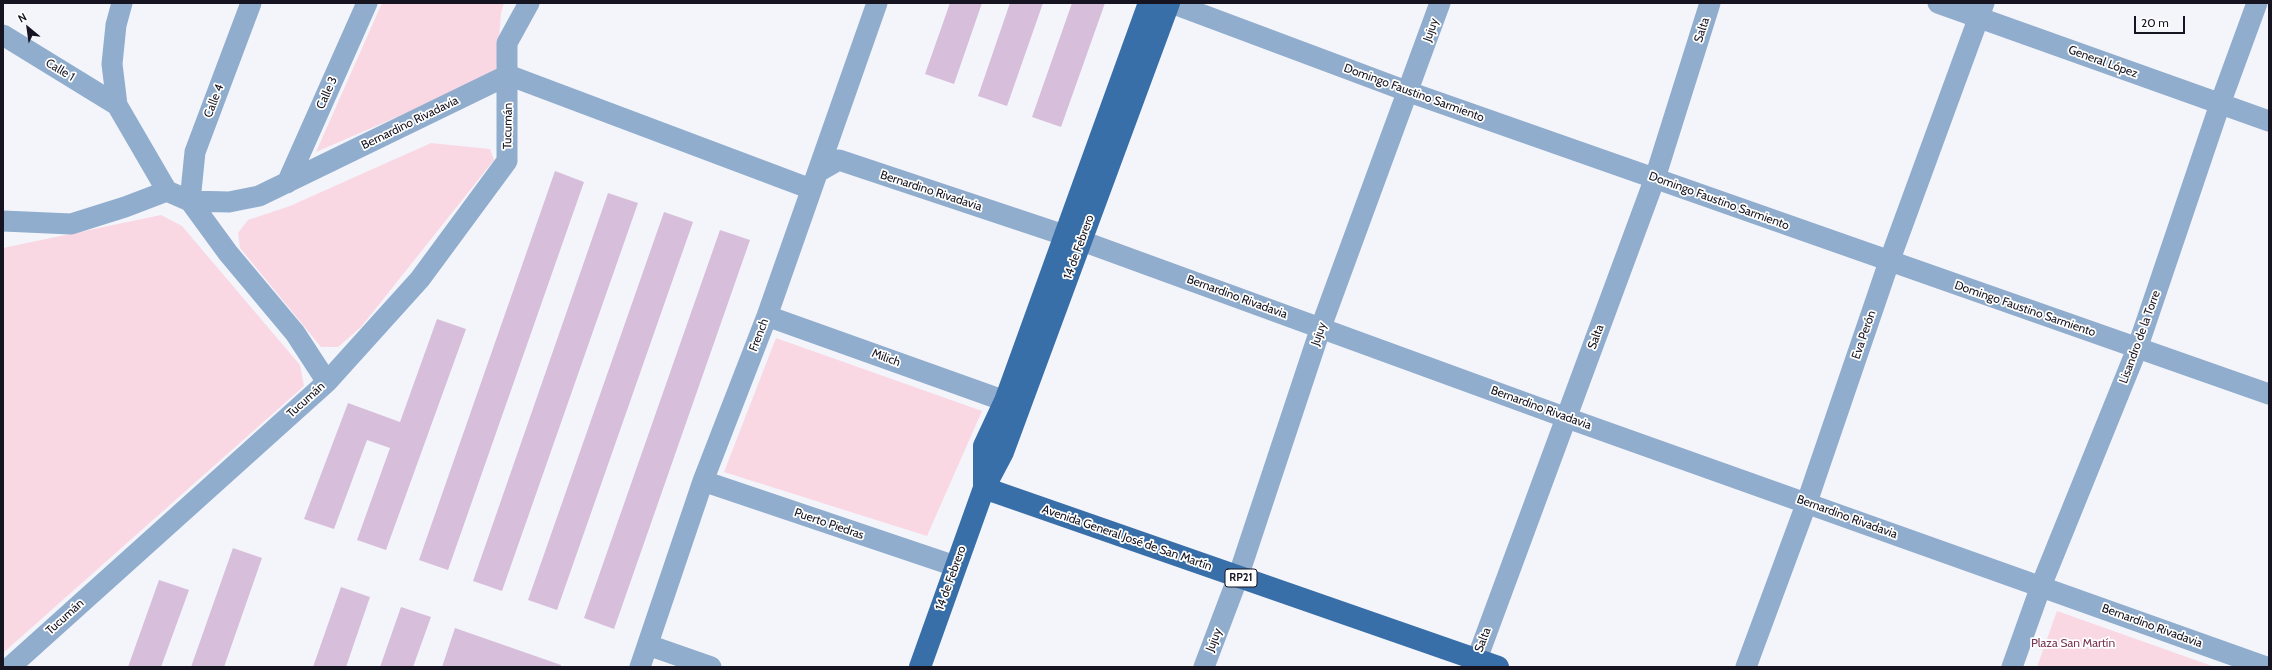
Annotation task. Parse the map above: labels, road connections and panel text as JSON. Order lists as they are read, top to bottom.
{
  "streets": {
    "main road": ["14 de Febrero", "Avenida General José de San Martín", "RP21"],
    "street": [
      "Jujuy",
      "Salta",
      "General López",
      "Calle 1",
      "Calle 3",
      "Domingo Faustino Sarmiento",
      "Calle 4",
      "Bernardino Rivadavia",
      "Tucumán",
      "French",
      "Eva Perón",
      "Lisandro de la Torre",
      "Milich",
      "Puerto Piedras"
    ]
  },
  "crossings": [
    ["Jujuy", "Domingo Faustino Sarmiento"],
    ["Jujuy", "Bernardino Rivadavia"],
    ["Jujuy", "Avenida General José de San Martín"],
    ["Salta", "Domingo Faustino Sarmiento"],
    ["Salta", "Bernardino Rivadavia"],
    ["Salta", "Avenida General José de San Martín"],
    ["General López", "Eva Perón"],
    ["General López", "Lisandro de la Torre"],
    ["Calle 3", "Bernardino Rivadavia"],
    ["Domingo Faustino Sarmiento", "14 de Febrero"],
    ["Domingo Faustino Sarmiento", "Eva Perón"],
    ["Domingo Faustino Sarmiento", "Lisandro de la Torre"],
    ["Calle 4", "Bernardino Rivadavia"],
    ["Bernardino Rivadavia", "Tucumán"],
    ["Bernardino Rivadavia", "14 de Febrero"],
    ["Bernardino Rivadavia", "French"],
    ["Bernardino Rivadavia", "Eva Perón"],
    ["Bernardino Rivadavia", "Lisandro de la Torre"],
    ["14 de Febrero", "Milich"],
    ["14 de Febrero", "Puerto Piedras"],
    ["14 de Febrero", "Avenida General José de San Martín"],
    ["French", "Milich"],
    ["French", "Puerto Piedras"]
  ],
  "parks": ["Plaza San Martín"],
  "scale_bar": "20 m",
  "north": "top left"
}
